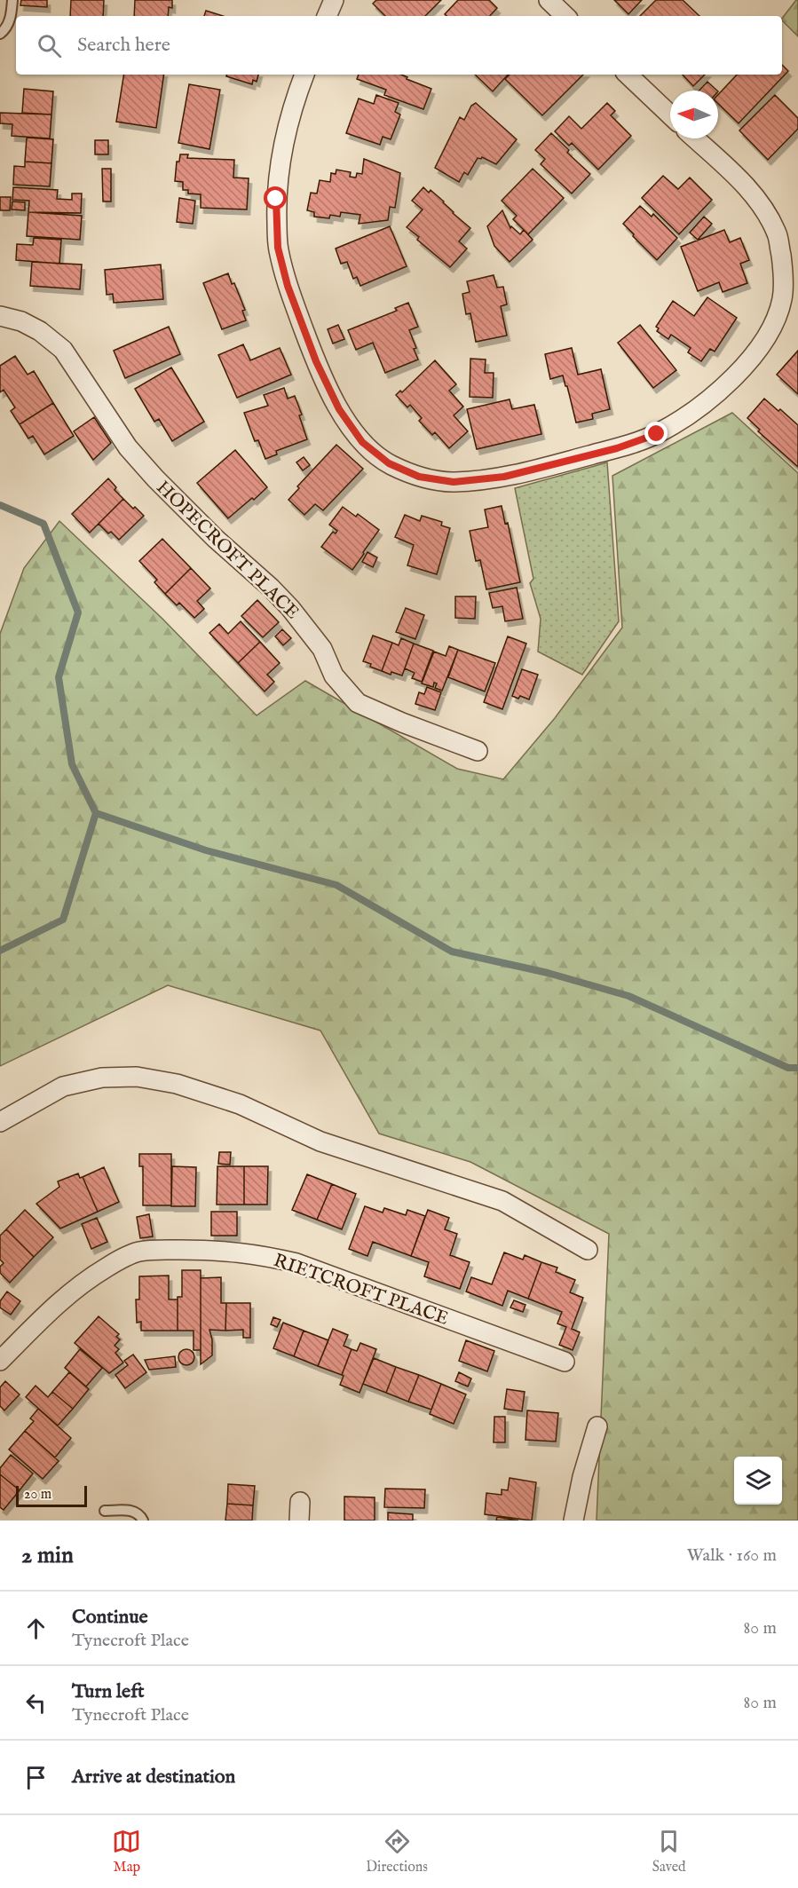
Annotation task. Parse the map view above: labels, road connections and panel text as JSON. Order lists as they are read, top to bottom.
{
  "streets": {
    "street": ["HOPECROFT PLACE", "RIETCROFT PLACE"]
  },
  "scale_bar": "20 m",
  "north": "left",
  "page": {
    "search": "Search here",
    "scale": "20 m",
    "heading": ["2 min", "Walk · 160 m"],
    "list": [
      ["Continue", "Tynecroft Place", "80 m"],
      ["Turn left", "Tynecroft Place", "80 m"],
      "Arrive at destination"
    ],
    "nav": ["Map", "Directions", "Saved"]
  }
}
